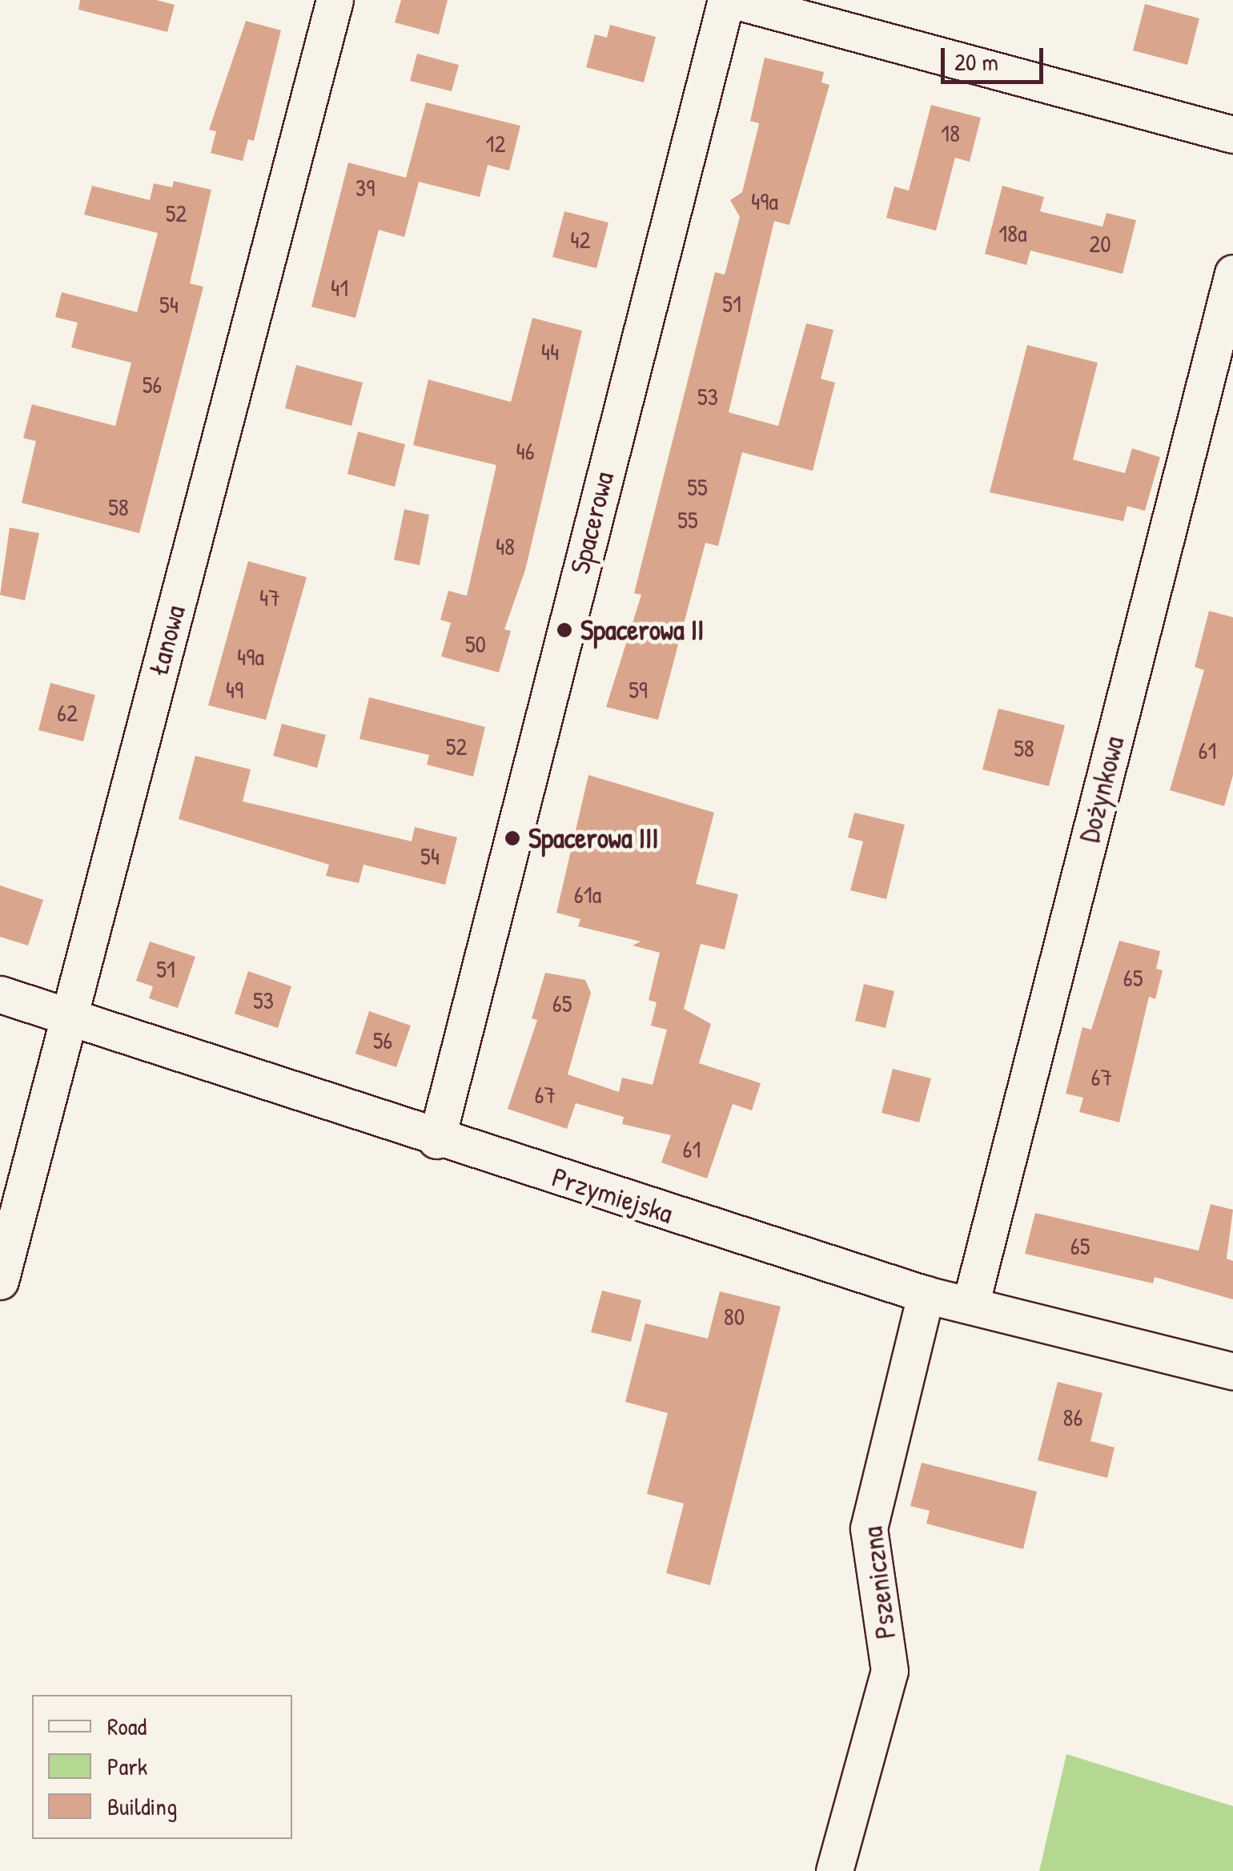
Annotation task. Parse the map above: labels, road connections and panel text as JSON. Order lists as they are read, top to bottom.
{
  "streets": {
    "street": [
      "Spacerowa",
      "Łanowa",
      "Dożynkowa",
      "Przymiejska",
      "Pszeniczna"
    ]
  },
  "crossings": [
    ["Spacerowa", "Przymiejska"],
    ["Łanowa", "Przymiejska"],
    ["Dożynkowa", "Przymiejska"],
    ["Przymiejska", "Pszeniczna"]
  ],
  "places": ["Spacerowa II", "Spacerowa III"],
  "house_numbers": [
    "18",
    "12",
    "39",
    "49a",
    "52",
    "18a",
    "42",
    "20",
    "41",
    "51",
    "54",
    "44",
    "56",
    "53",
    "46",
    "55",
    "58",
    "55",
    "48",
    "47",
    "50",
    "49a",
    "49",
    "59",
    "62",
    "52",
    "58",
    "61",
    "54",
    "61a",
    "51",
    "65",
    "53",
    "65",
    "56",
    "67",
    "67",
    "61",
    "65",
    "80",
    "86"
  ],
  "legend": ["Road", "Park", "Building"],
  "scale_bar": "20 m"
}
